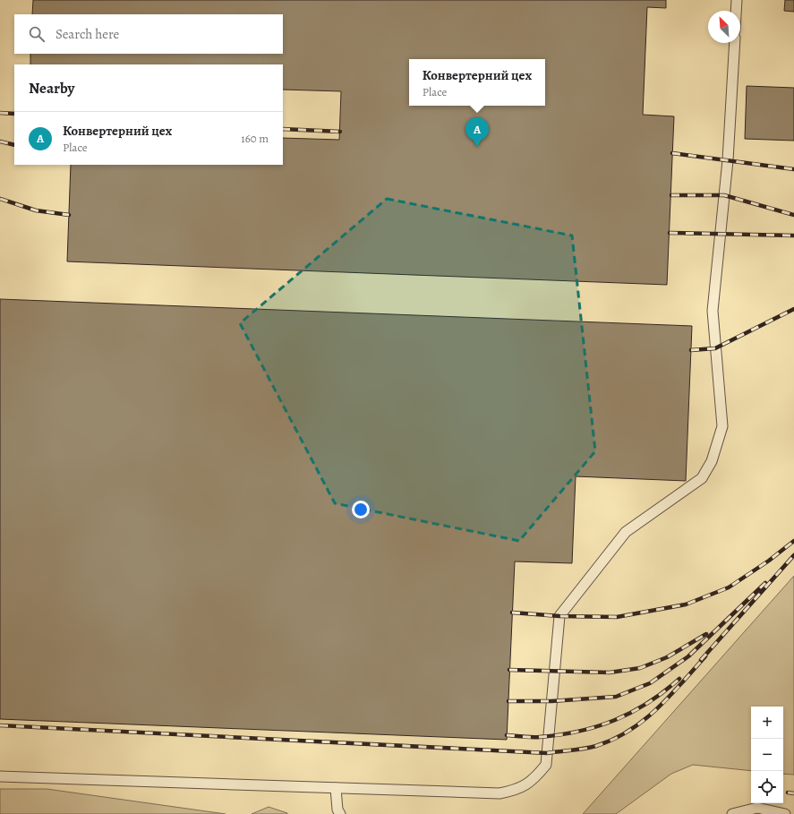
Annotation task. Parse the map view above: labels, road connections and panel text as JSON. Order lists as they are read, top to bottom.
{
  "north": "top left",
  "page": {
    "search": "Search here",
    "popup": ["Конвертерний цех", "Place"],
    "heading": "Nearby",
    "list": [
      {
        "mark": "A",
        "name": "Конвертерний цех",
        "note": "Place",
        "value": "160 m"
      }
    ],
    "pins": "A",
    "map_buttons": ["+", "−"]
  }
}
